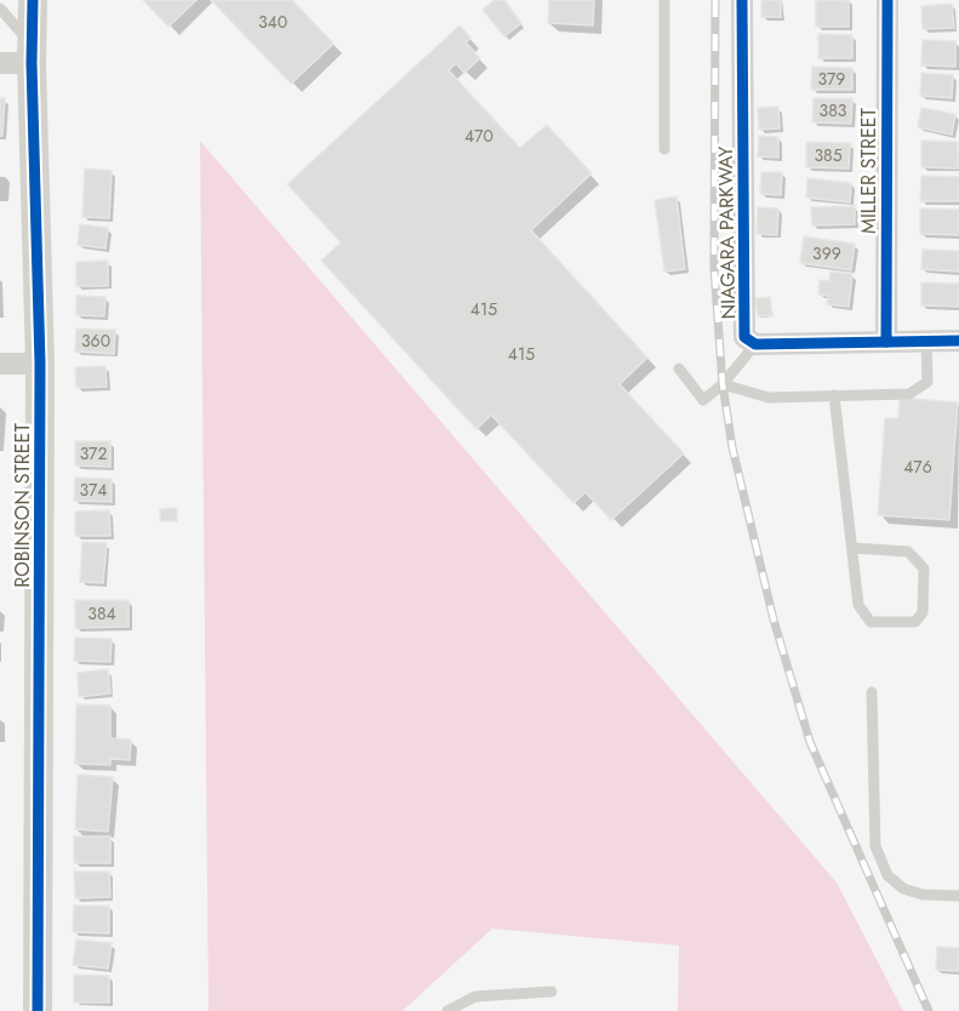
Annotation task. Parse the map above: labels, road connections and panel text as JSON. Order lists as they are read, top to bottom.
{
  "streets": {
    "street": ["MILLER STREET", "NIAGARA PARKWAY", "ROBINSON STREET"]
  },
  "house_numbers": [
    "340",
    "379",
    "383",
    "470",
    "385",
    "399",
    "415",
    "360",
    "415",
    "372",
    "476",
    "374",
    "384"
  ]
}
